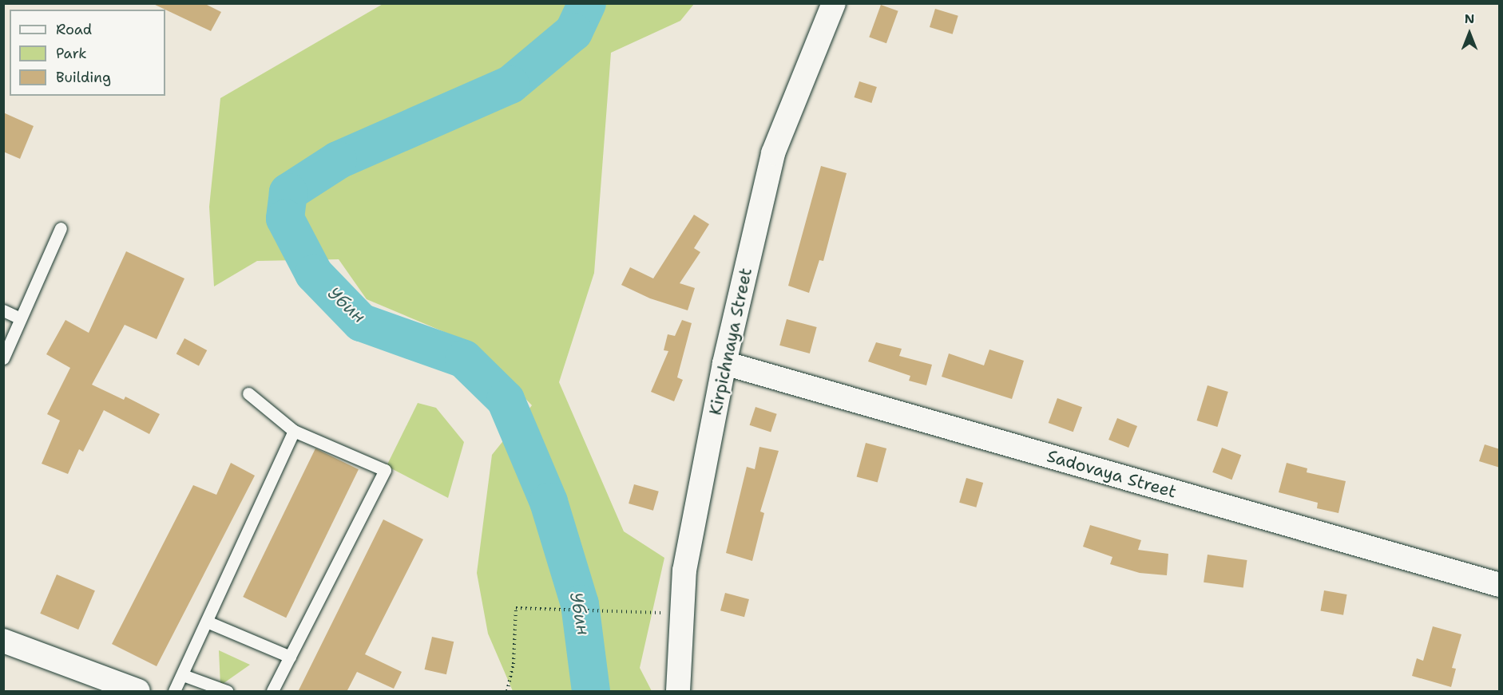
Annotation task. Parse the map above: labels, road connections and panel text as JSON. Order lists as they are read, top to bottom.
{
  "streets": {
    "street": ["Kirpichnaya Street", "Sadovaya Street"]
  },
  "crossings": [
    ["Kirpichnaya Street", "Sadovaya Street"]
  ],
  "water": ["Убин"],
  "legend": ["Road", "Park", "Building"],
  "north": "top"
}
